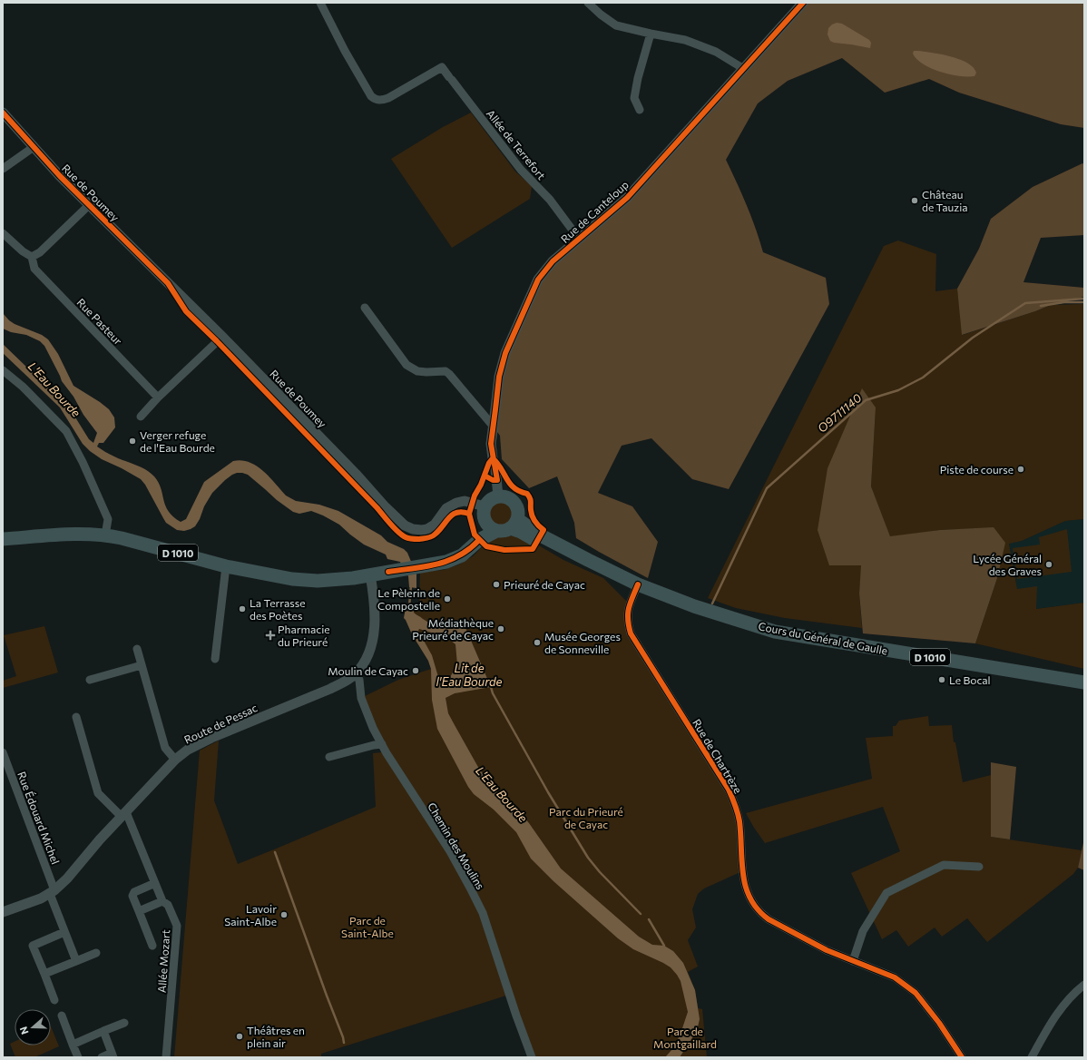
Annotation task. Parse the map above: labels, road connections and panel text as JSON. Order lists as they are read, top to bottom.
{
  "streets": {
    "main road": ["D 1010", "Cours du Général de Gaulle"],
    "street": [
      "Allée de Terrefort",
      "Rue de Poumey",
      "Rue de Canteloup",
      "Rue Pasteur",
      "Route de Pessac",
      "Rue de Chartrèze",
      "Rue Édouard Michel",
      "Chemin des Moulins",
      "Allée Mozart"
    ]
  },
  "crossings": [
    ["Allée de Terrefort", "Rue de Canteloup"],
    ["Rue de Poumey", "Rue de Canteloup"],
    ["Rue de Poumey", "D 1010"],
    ["Rue de Canteloup", "D 1010"],
    ["D 1010", "Cours du Général de Gaulle"],
    ["D 1010", "Route de Pessac"],
    ["D 1010", "Rue de Chartrèze"],
    ["Cours du Général de Gaulle", "Rue de Chartrèze"],
    ["Route de Pessac", "Rue Édouard Michel"],
    ["Route de Pessac", "Chemin des Moulins"],
    ["Route de Pessac", "Allée Mozart"]
  ],
  "water": ["L'Eau Bourde", "O9711140", "Lit de l'Eau Bourde"],
  "parks": ["Parc du Prieuré de Cayac", "Parc de Saint-Albe", "Parc de Montgaillard"],
  "places": {
    "other": [
      "Château de Tauzia",
      "Verger refuge de l'Eau Bourde",
      "Piste de course",
      "Lycée Général des Graves",
      "Prieuré de Cayac",
      "Le Pèlerin de Compostelle",
      "La Terrasse des Poètes",
      "Médiathèque Prieuré de Cayac",
      "Musée Georges de Sonneville",
      "Moulin de Cayac",
      "Le Bocal",
      "Lavoir Saint-Albe",
      "Théâtres en plein air"
    ],
    "health": ["Pharmacie du Prieuré"]
  },
  "north": "left"
}
